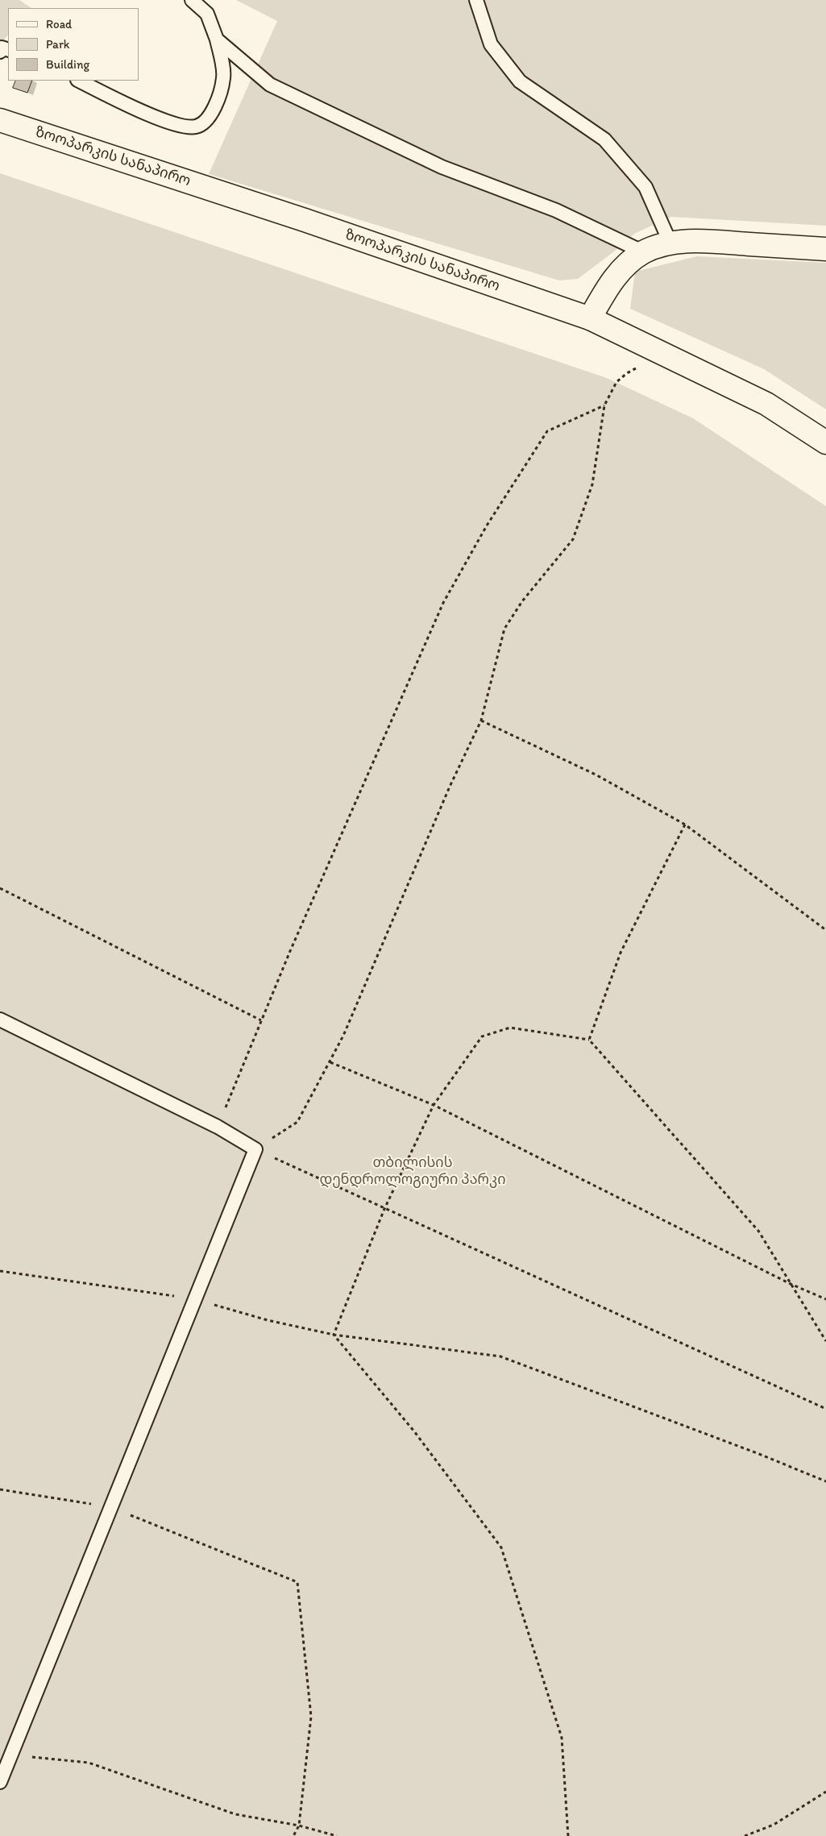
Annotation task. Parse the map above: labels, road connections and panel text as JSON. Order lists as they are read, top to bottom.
{
  "streets": {
    "main road": ["ზოოპარკის სანაპირო"]
  },
  "parks": ["თბილისის დენდროლოგიური პარკი"],
  "legend": ["Road", "Park", "Building"]
}
